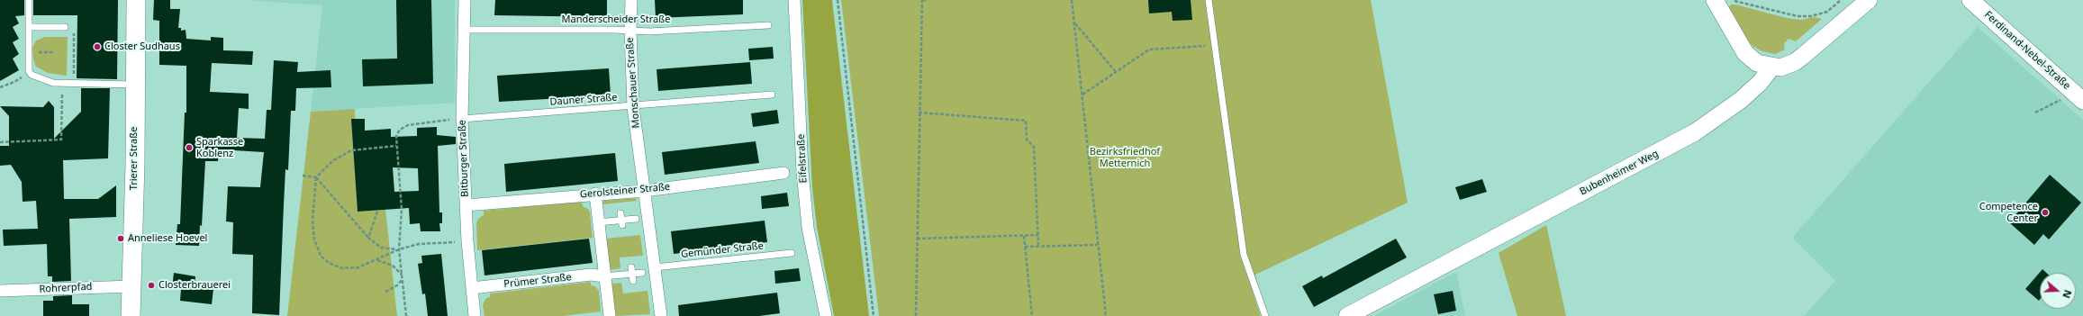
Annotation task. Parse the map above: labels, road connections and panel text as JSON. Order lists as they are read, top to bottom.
{
  "streets": {
    "main road": ["Trierer Straße"],
    "street": [
      "Ferdinand-Nebel-Straße",
      "Monschauer Straße",
      "Bitburger Straße",
      "Eifelstraße",
      "Bubenheimer Weg",
      "Gerolsteiner Straße",
      "Prümer Straße",
      "Rohrerpfad"
    ],
    "lane": ["Manderscheider Straße", "Dauner Straße", "Gemünder Straße"]
  },
  "crossings": [
    ["Manderscheider Straße", "Monschauer Straße"],
    ["Manderscheider Straße", "Bitburger Straße"],
    ["Monschauer Straße", "Dauner Straße"],
    ["Monschauer Straße", "Gerolsteiner Straße"],
    ["Monschauer Straße", "Gemünder Straße"],
    ["Dauner Straße", "Bitburger Straße"],
    ["Trierer Straße", "Rohrerpfad"],
    ["Bitburger Straße", "Gerolsteiner Straße"],
    ["Bitburger Straße", "Prümer Straße"]
  ],
  "parks": ["Bezirksfriedhof Metternich"],
  "places": [
    "Closter Sudhaus",
    "Sparkasse Koblenz",
    "Competence Center",
    "Anneliese Hoevel",
    "Closterbrauerei"
  ],
  "north": "right"
}
